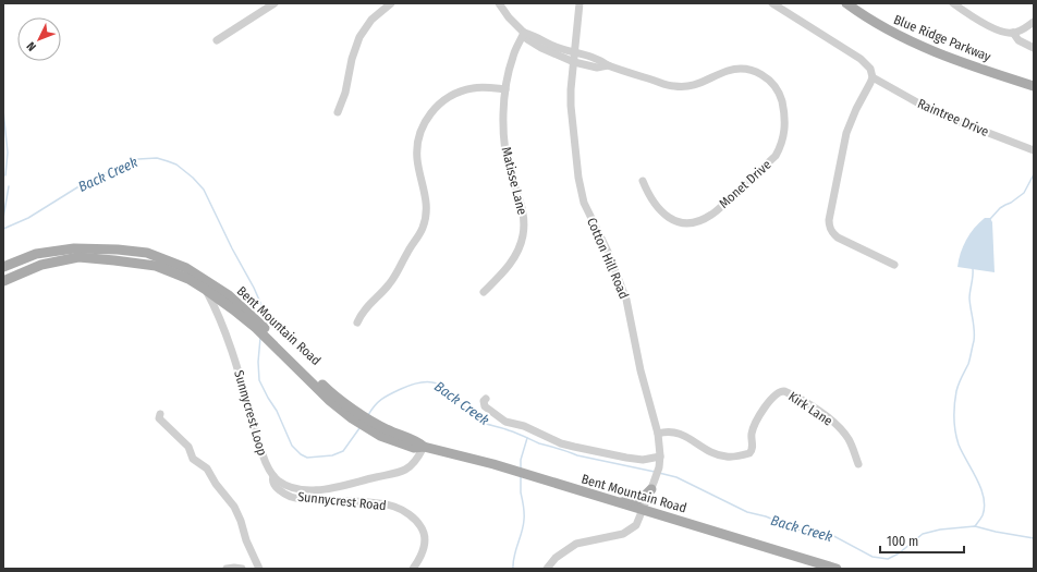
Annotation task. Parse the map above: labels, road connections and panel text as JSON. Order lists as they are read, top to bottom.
{
  "streets": {
    "main road": ["Blue Ridge Parkway", "Bent Mountain Road"],
    "street": [
      "Raintree Drive",
      "Matisse Lane",
      "Monet Drive",
      "Cotton Hill Road",
      "Kirk Lane",
      "Sunnycrest Loop",
      "Sunnycrest Road"
    ]
  },
  "crossings": [
    ["Matisse Lane", "Monet Drive"],
    ["Monet Drive", "Cotton Hill Road"],
    ["Cotton Hill Road", "Bent Mountain Road"],
    ["Cotton Hill Road", "Kirk Lane"],
    ["Bent Mountain Road", "Sunnycrest Loop"],
    ["Sunnycrest Loop", "Sunnycrest Road"]
  ],
  "water": ["Back Creek"],
  "scale_bar": "100 m",
  "north": "bottom left"
}
